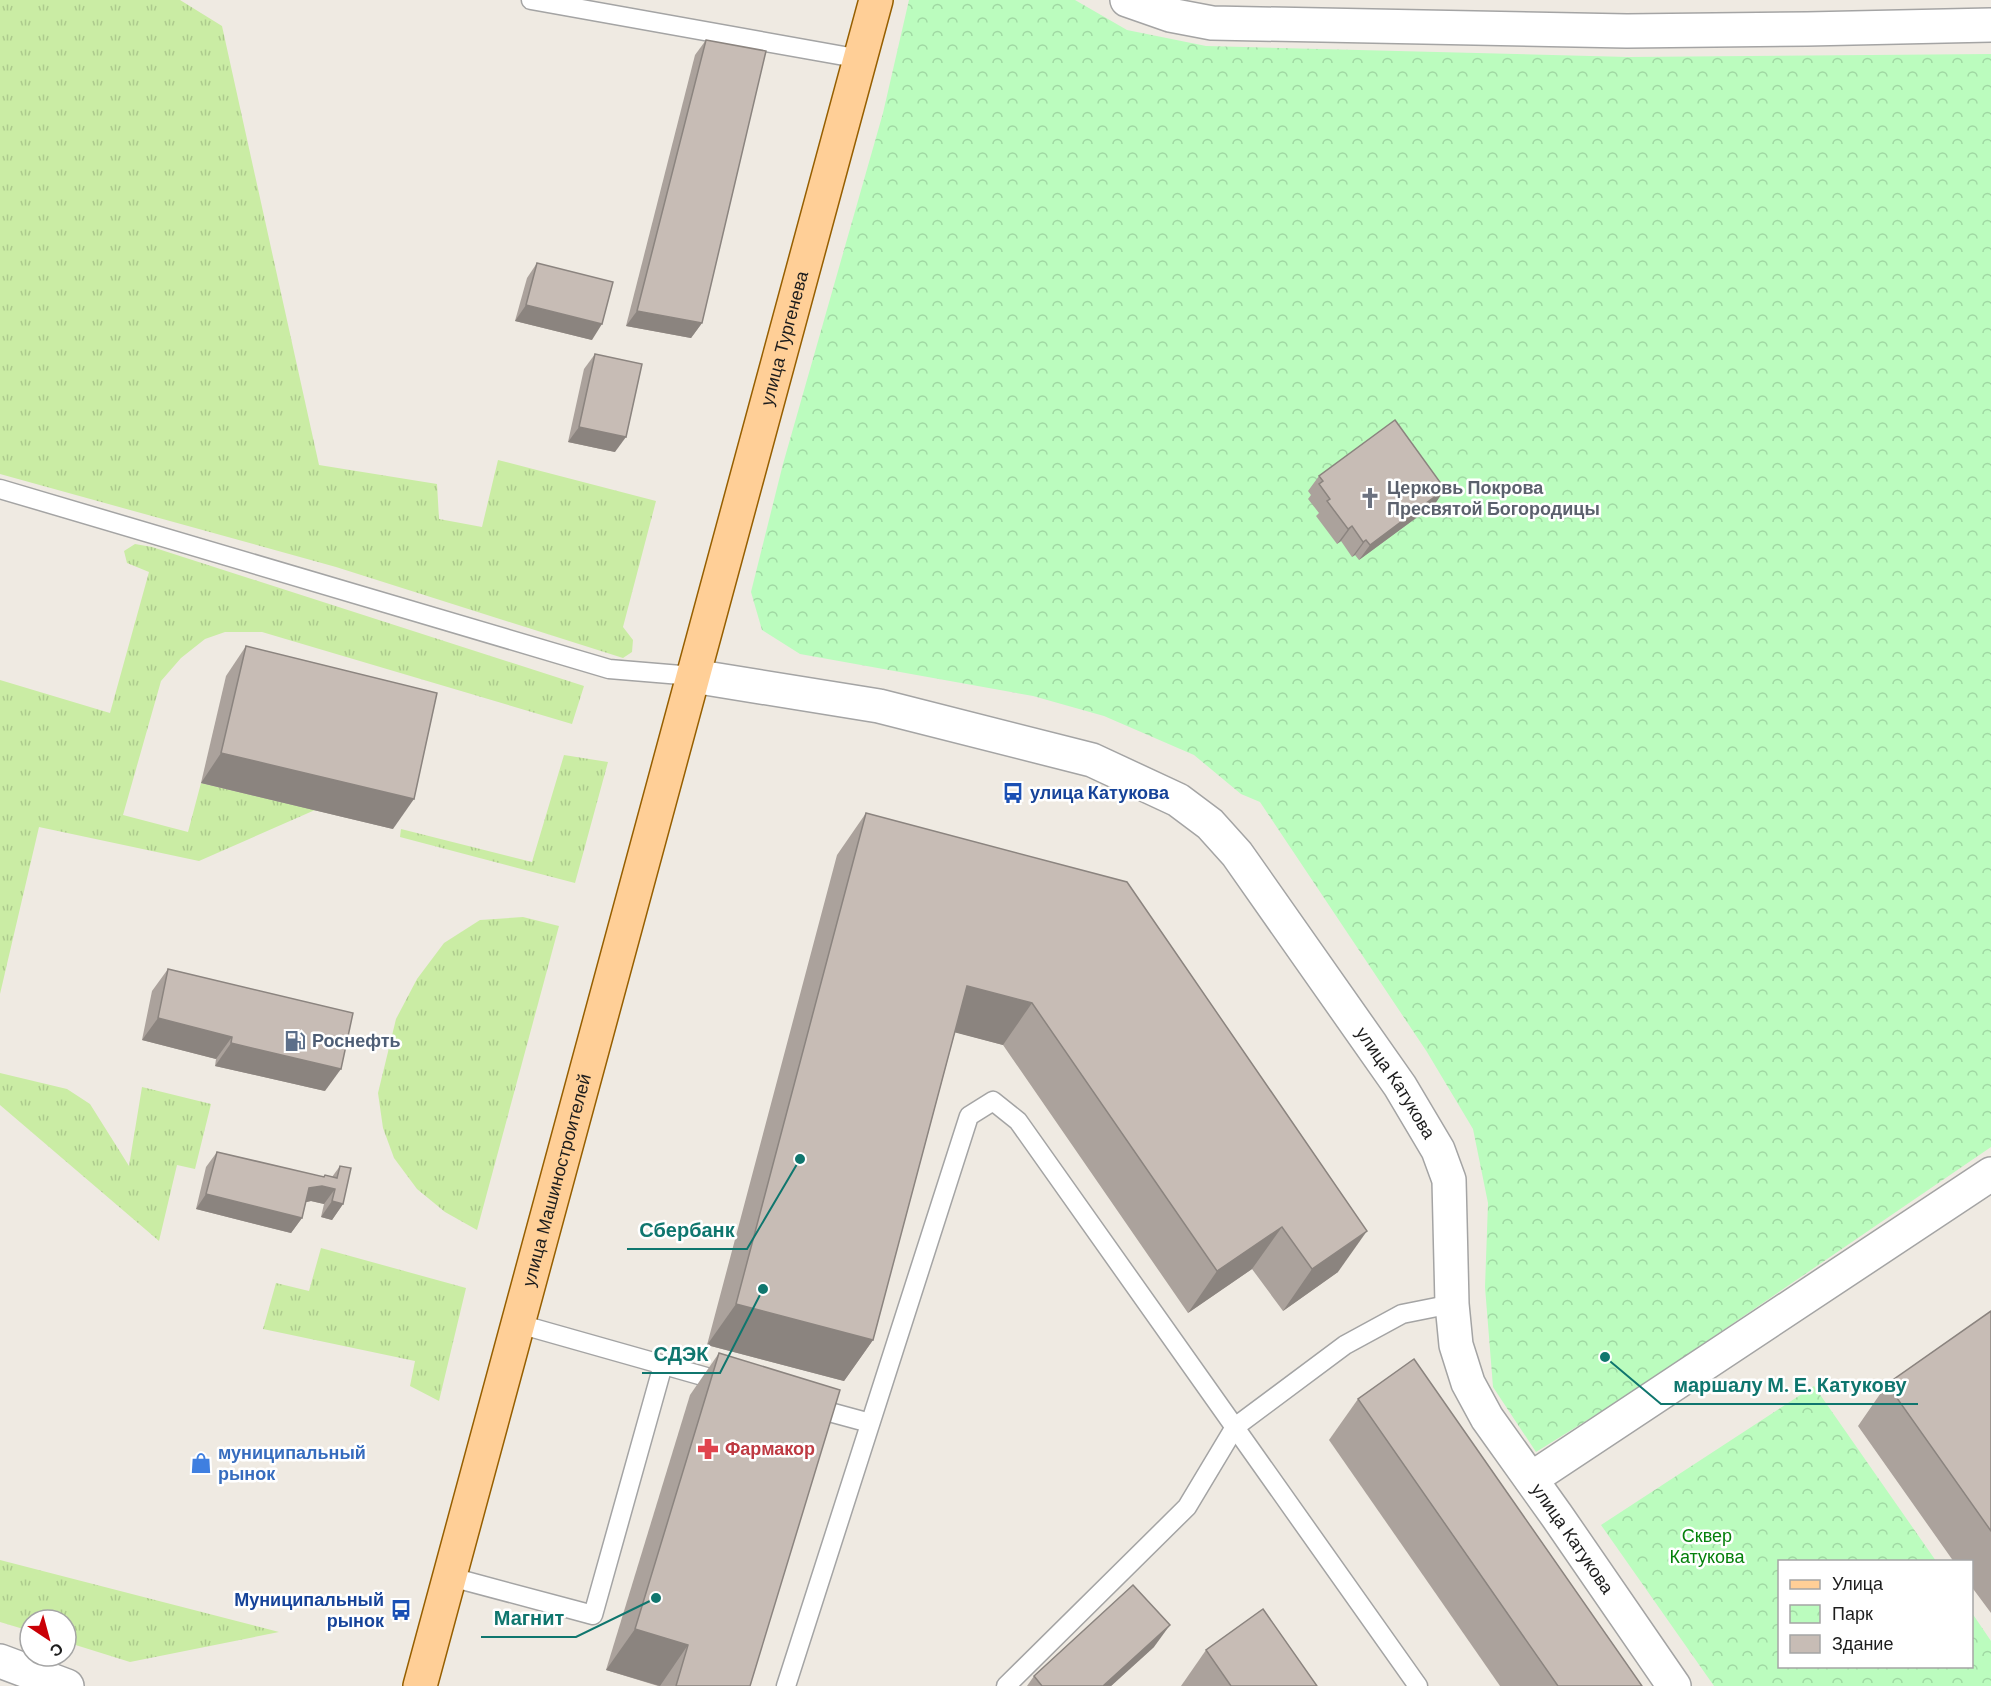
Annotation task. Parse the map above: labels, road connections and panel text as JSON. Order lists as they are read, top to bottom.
{
  "streets": {
    "main road": ["улица Тургенева", "улица Машиностроителей"],
    "street": ["улица Катукова"]
  },
  "crossings": [
    ["улица Тургенева", "улица Катукова"],
    ["улица Тургенева", "улица Машиностроителей"],
    ["улица Катукова", "улица Машиностроителей"]
  ],
  "parks": ["Сквер Катукова"],
  "places": {
    "church": ["Церковь Покрова Пресвятой Богородицы"],
    "bus stop": ["улица Катукова", "Муниципальный рынок"],
    "fuel station": ["Роснефть"],
    "other": [
      "Сбербанк",
      "СДЭК",
      "маршалу М. Е. Катукову",
      "Магнит"
    ],
    "pharmacy": ["Фармакор"],
    "shop": ["муниципальный рынок"]
  },
  "legend": ["Улица", "Парк", "Здание"],
  "north": "bottom right"
}
